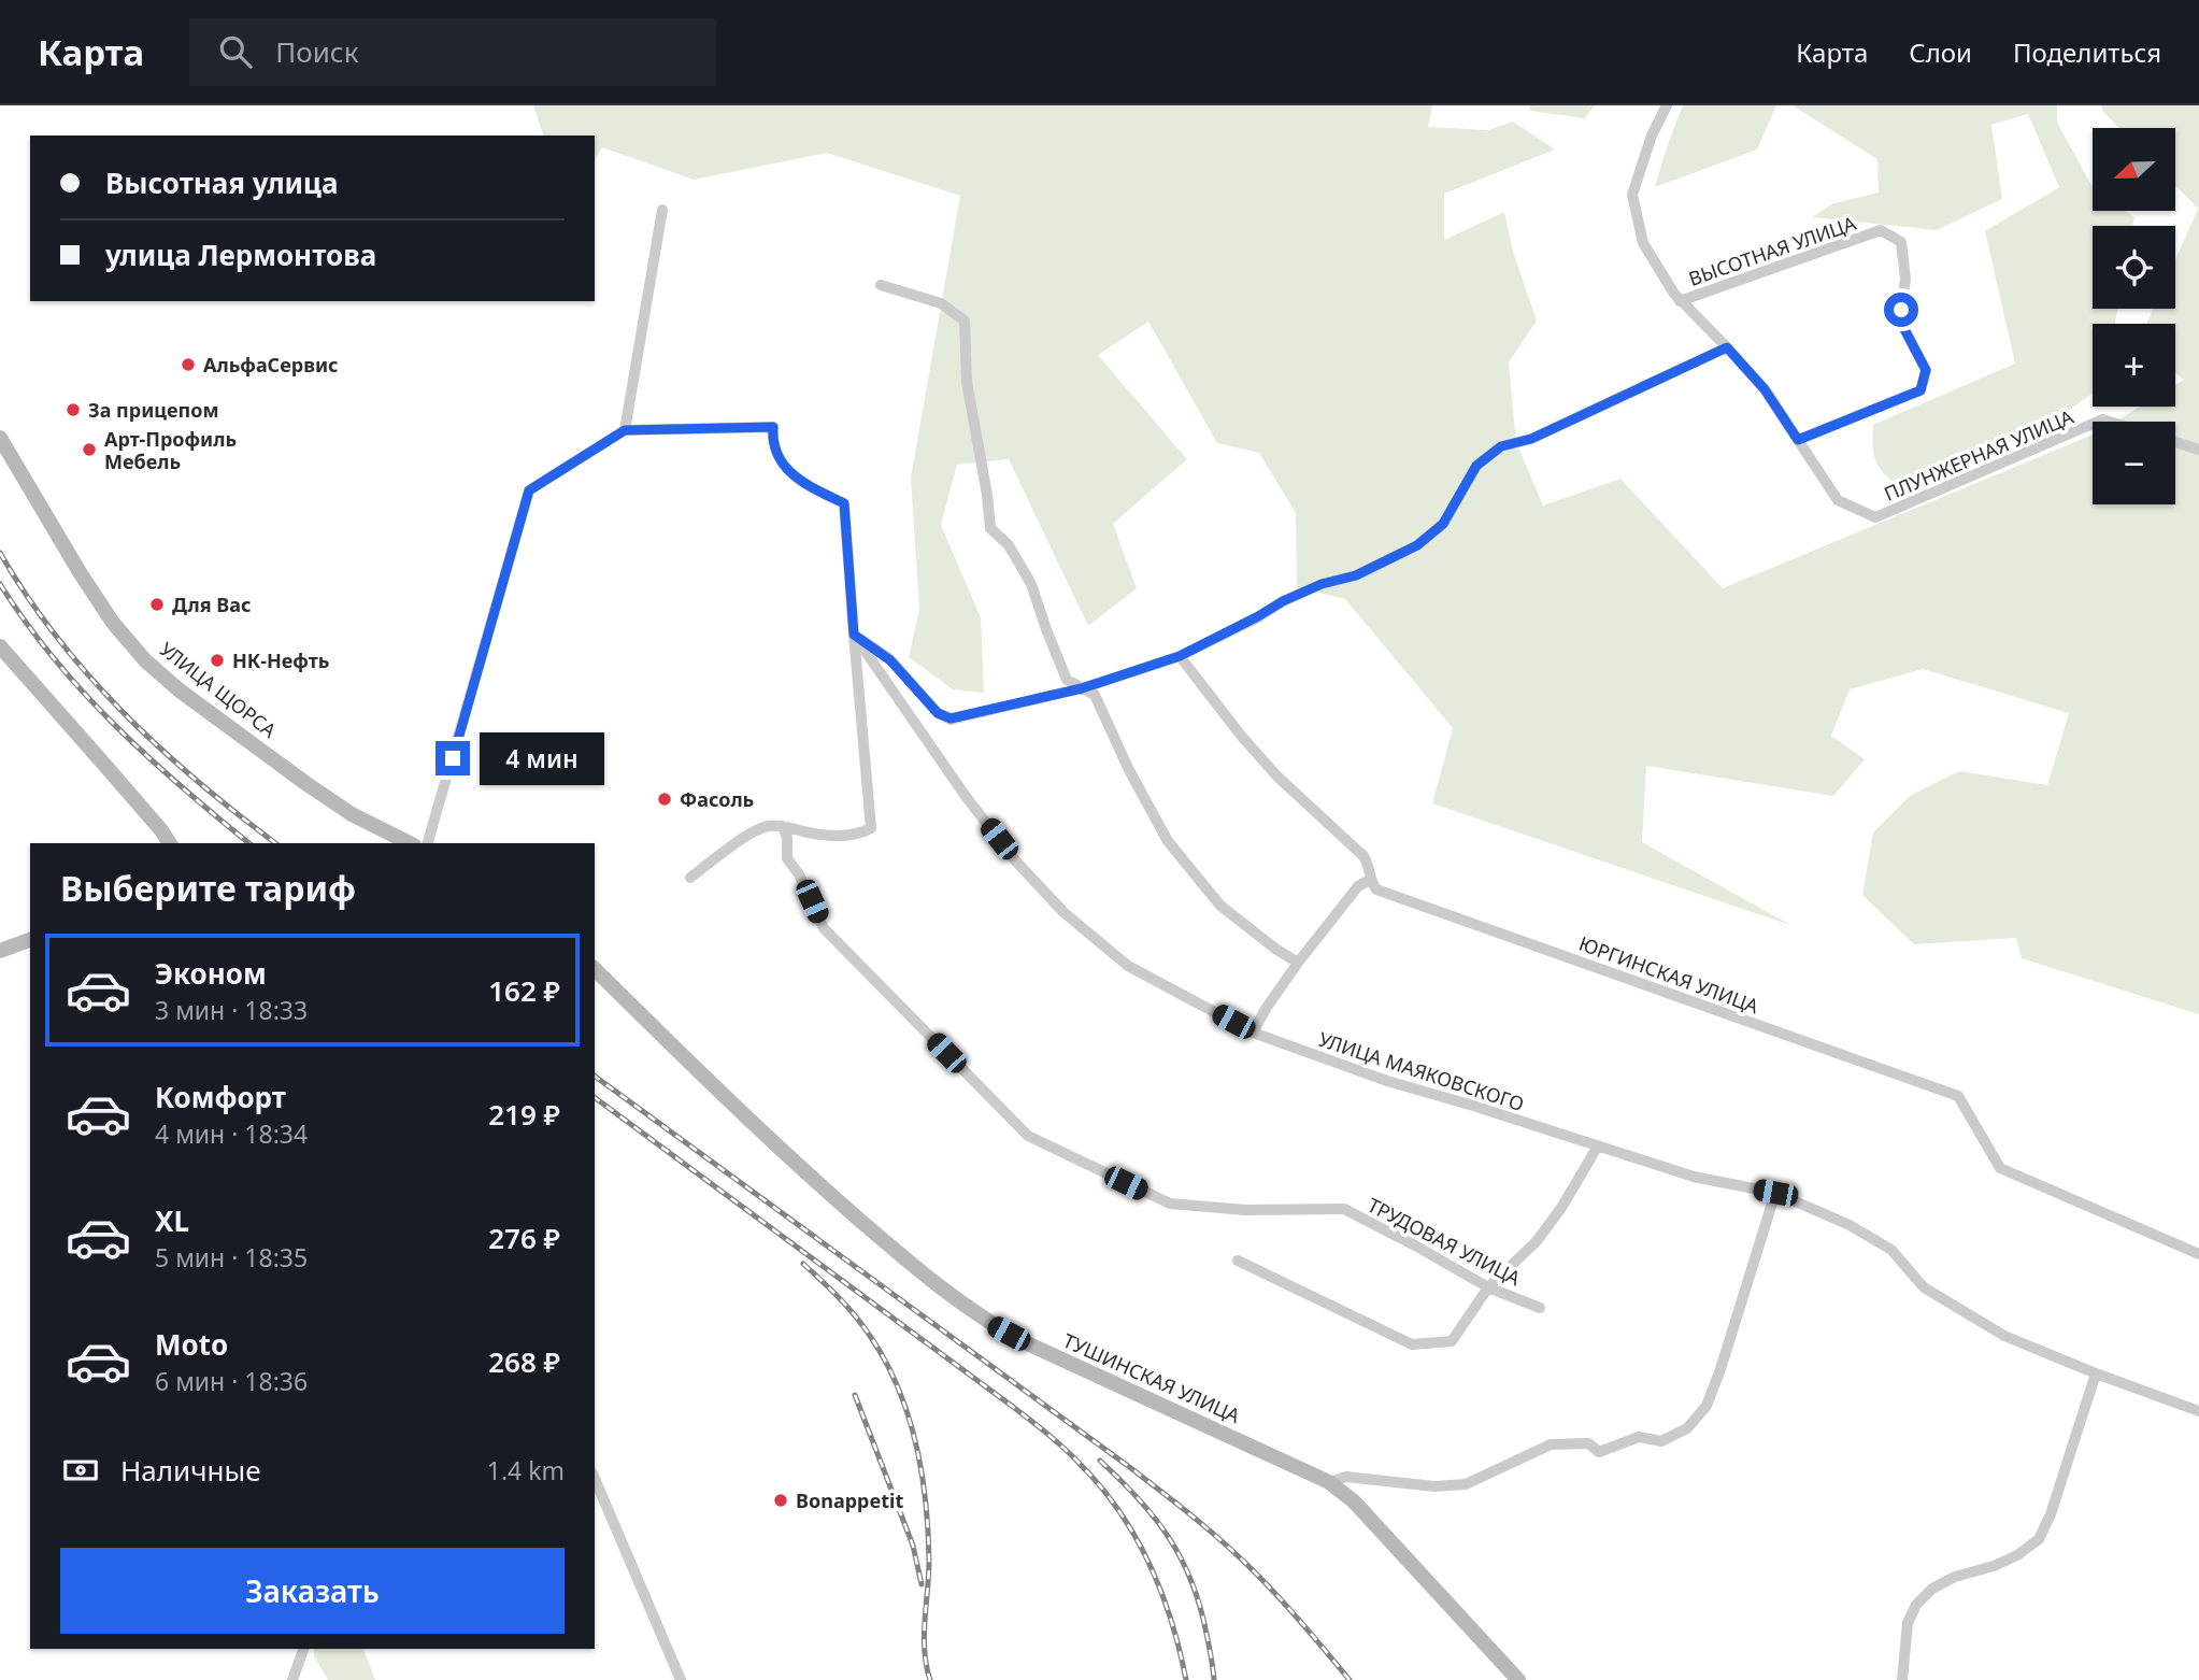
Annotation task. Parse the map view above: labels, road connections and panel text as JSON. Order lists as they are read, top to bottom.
{
  "streets": {
    "main road": ["УЛИЦА ЩОРСА", "ТУШИНСКАЯ УЛИЦА"],
    "street": [
      "ВЫСОТНАЯ УЛИЦА",
      "ПЛУНЖЕРНАЯ УЛИЦА",
      "ЮРГИНСКАЯ УЛИЦА",
      "УЛИЦА МАЯКОВСКОГО",
      "ТРУДОВАЯ УЛИЦА"
    ]
  },
  "crossings": [
    ["ВЫСОТНАЯ УЛИЦА", "ПЛУНЖЕРНАЯ УЛИЦА"]
  ],
  "places": [
    "АльфаСервис",
    "За прицепом",
    "Арт-Профиль Мебель",
    "Для Вас",
    "НК-Нефть",
    "Фасоль",
    "Bonappetit"
  ],
  "north": "left",
  "page": {
    "header": "Карта",
    "search": "Поиск",
    "nav": ["Карта", "Слои", "Поделиться"],
    "map_buttons": ["+", "−"],
    "banner": ["Высотная улица", "улица Лермонтова"],
    "bubble": "4 мин",
    "heading": "Выберите тариф",
    "list": [
      {
        "name": "Эконом",
        "note": "3 мин · 18:33",
        "value": "162 ₽"
      },
      {
        "name": "Комфорт",
        "note": "4 мин · 18:34",
        "value": "219 ₽"
      },
      {
        "name": "XL",
        "note": "5 мин · 18:35",
        "value": "276 ₽"
      },
      {
        "name": "Moto",
        "note": "6 мин · 18:36",
        "value": "268 ₽"
      }
    ],
    "pay": ["Наличные", "1.4 km"],
    "buttons": "Заказать"
  }
}
